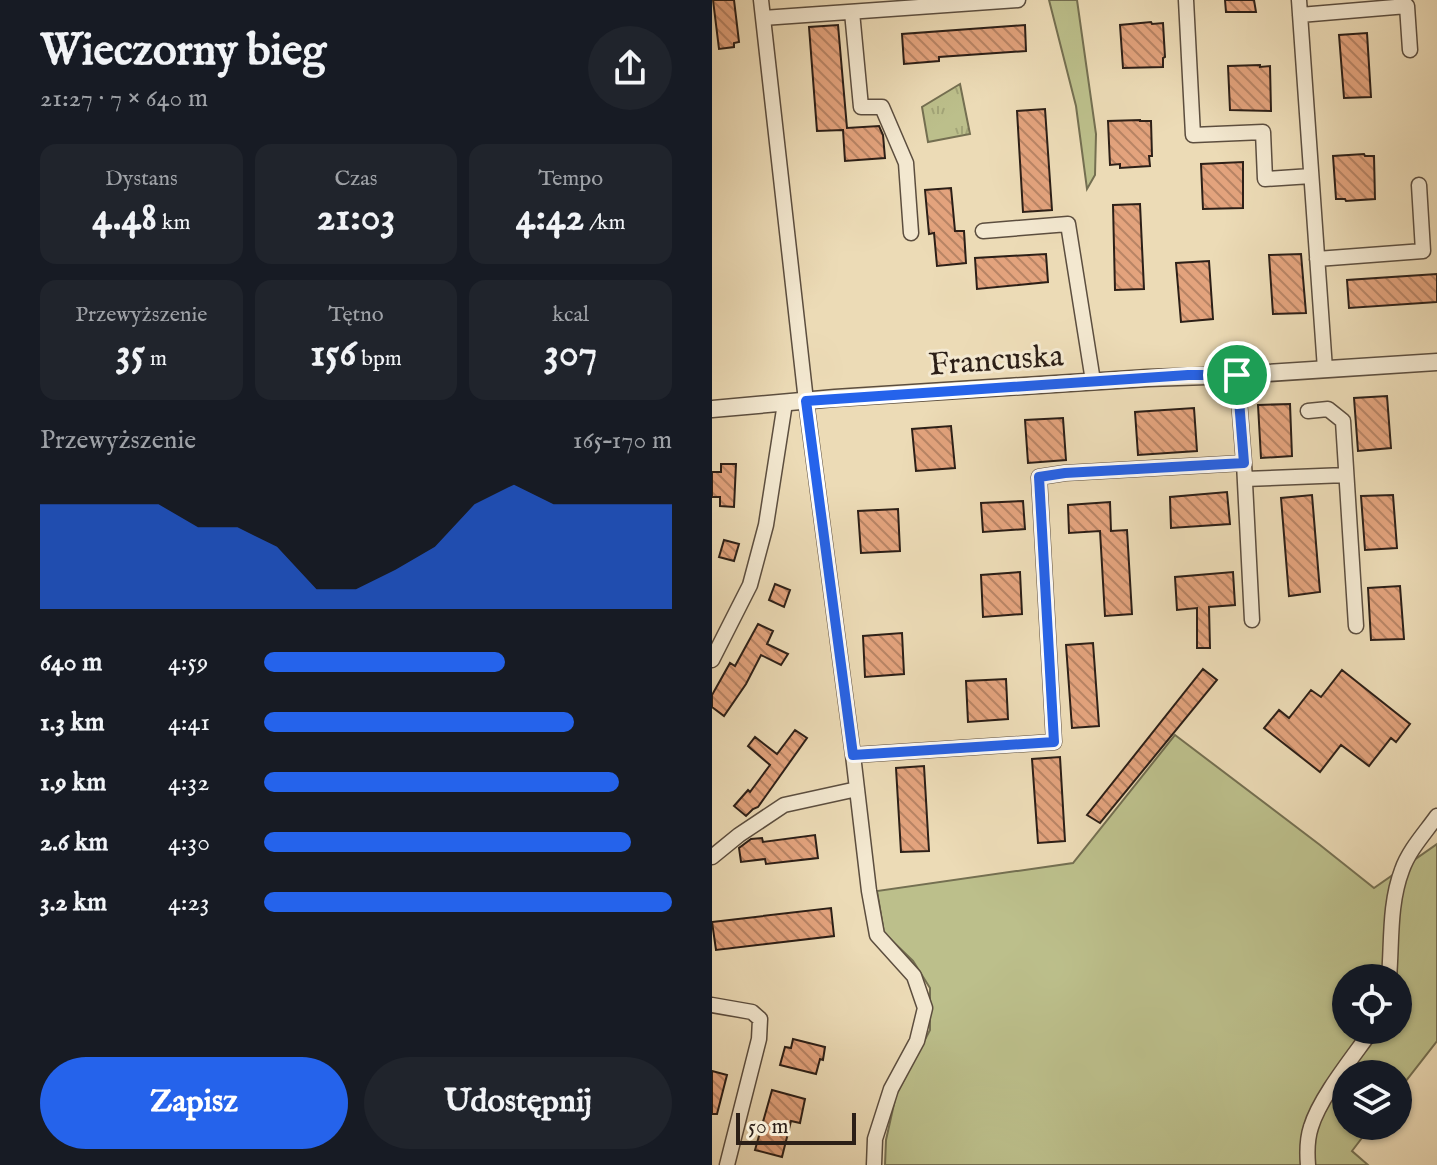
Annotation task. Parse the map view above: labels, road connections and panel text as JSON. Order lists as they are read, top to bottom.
{
  "streets": {
    "street": ["Francuska"]
  },
  "scale_bar": "50 m",
  "page": {
    "heading": ["Wieczorny bieg", "21:27 · 7 × 640 m"],
    "stats": [
      ["Dystans", "4.48 km"],
      ["Czas", "21:03"],
      ["Tempo", "4:42 /km"],
      ["Przewyższenie", "35 m"],
      ["Tętno", "156 bpm"],
      ["kcal", "307"]
    ],
    "chart": ["Przewyższenie", "165–170 m"],
    "list": [
      {
        "name": "640 m",
        "note": "4:59"
      },
      {
        "name": "1.3 km",
        "note": "4:41"
      },
      {
        "name": "1.9 km",
        "note": "4:32"
      },
      {
        "name": "2.6 km",
        "note": "4:30"
      },
      {
        "name": "3.2 km",
        "note": "4:23"
      }
    ],
    "buttons": ["Zapisz", "Udostępnij"],
    "scale": "50 m"
  }
}
